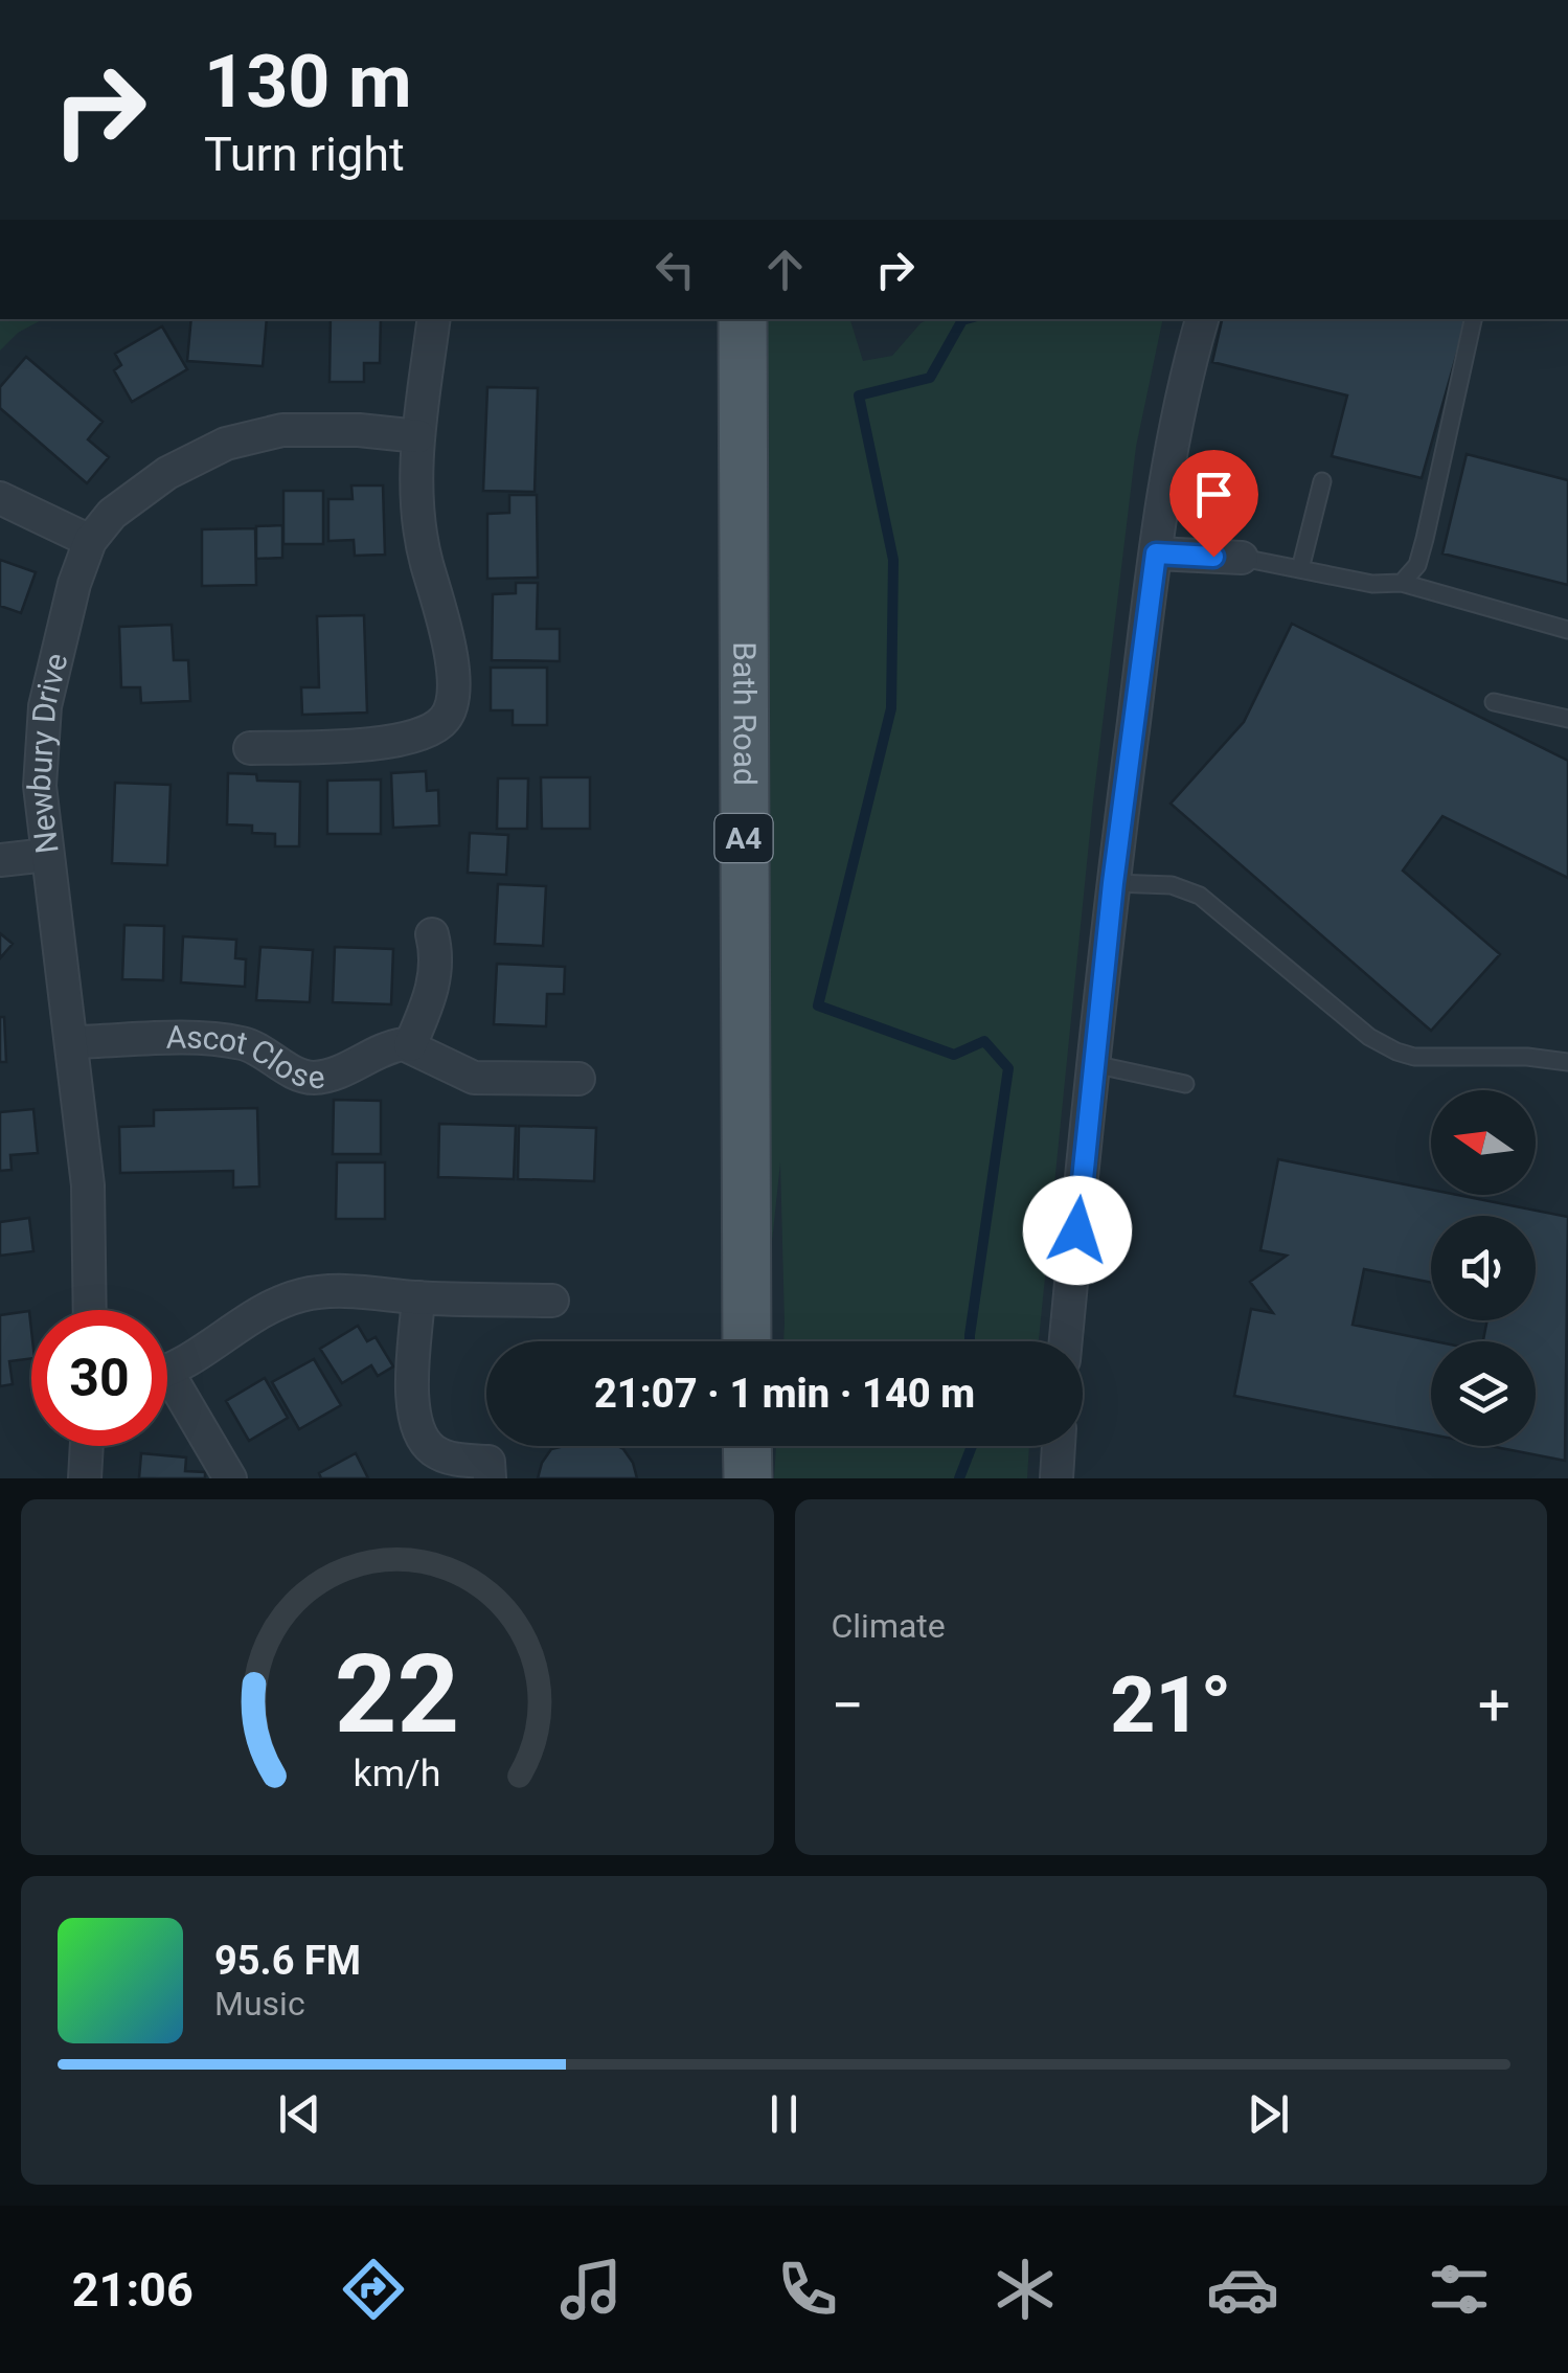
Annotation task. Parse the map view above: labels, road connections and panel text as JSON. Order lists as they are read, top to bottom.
{
  "streets": {
    "main road": ["Bath Road", "A4"],
    "street": ["Newbury Drive", "Ascot Close"]
  },
  "crossings": [
    ["Newbury Drive", "Ascot Close"]
  ],
  "north": "left",
  "page": {
    "turn": ["130 m", "Turn right"],
    "limit": "30",
    "trip": "21:07 · 1 min · 140 m",
    "tile": "Climate",
    "heat": ["−", "21°", "+"],
    "song": ["95.6 FM", "Music"],
    "tabs": "21:06",
    "gauge": ["22", "km/h"]
  }
}
